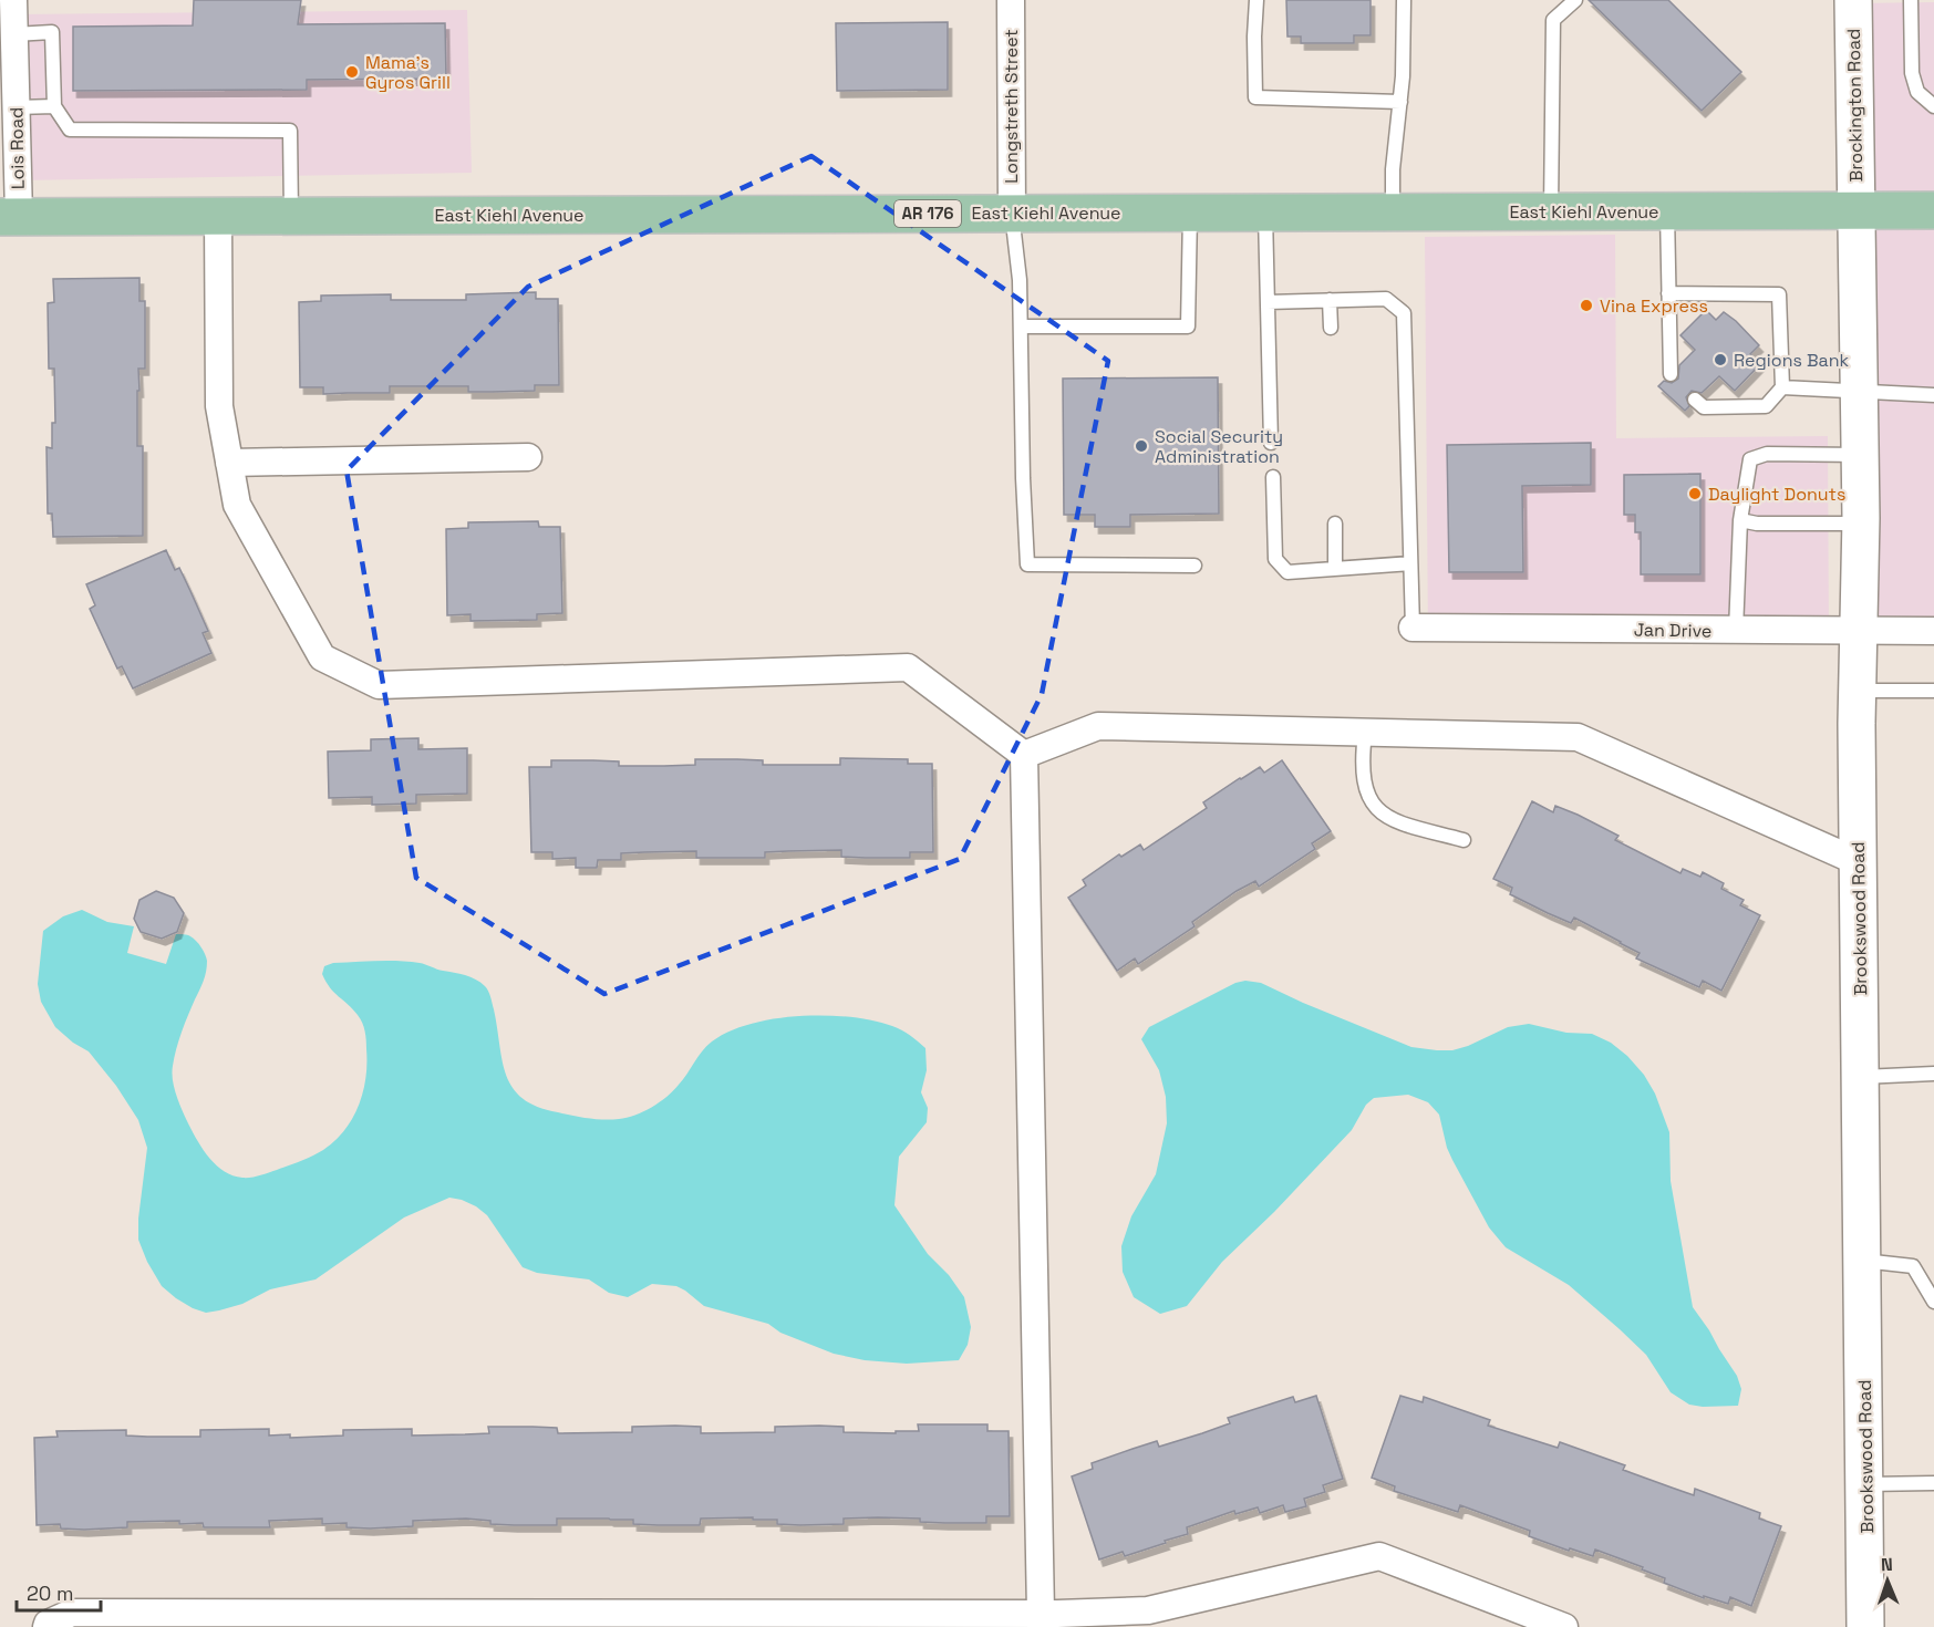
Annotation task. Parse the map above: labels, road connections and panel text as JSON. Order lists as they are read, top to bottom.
{
  "streets": {
    "main road": [
      "Brockington Road",
      "East Kiehl Avenue",
      "AR 176",
      "Brookswood Road"
    ],
    "street": ["Longstreth Street", "Lois Road", "Jan Drive"]
  },
  "crossings": [
    ["Brockington Road", "East Kiehl Avenue"],
    ["Brockington Road", "Brookswood Road"],
    ["Longstreth Street", "East Kiehl Avenue"],
    ["Lois Road", "East Kiehl Avenue"],
    ["East Kiehl Avenue", "Brookswood Road"],
    ["Jan Drive", "Brookswood Road"]
  ],
  "places": [
    "Mama's Gyros Grill",
    "Vina Express",
    "Regions Bank",
    "Social Security Administration",
    "Daylight Donuts"
  ],
  "scale_bar": "20 m",
  "north": "top"
}
